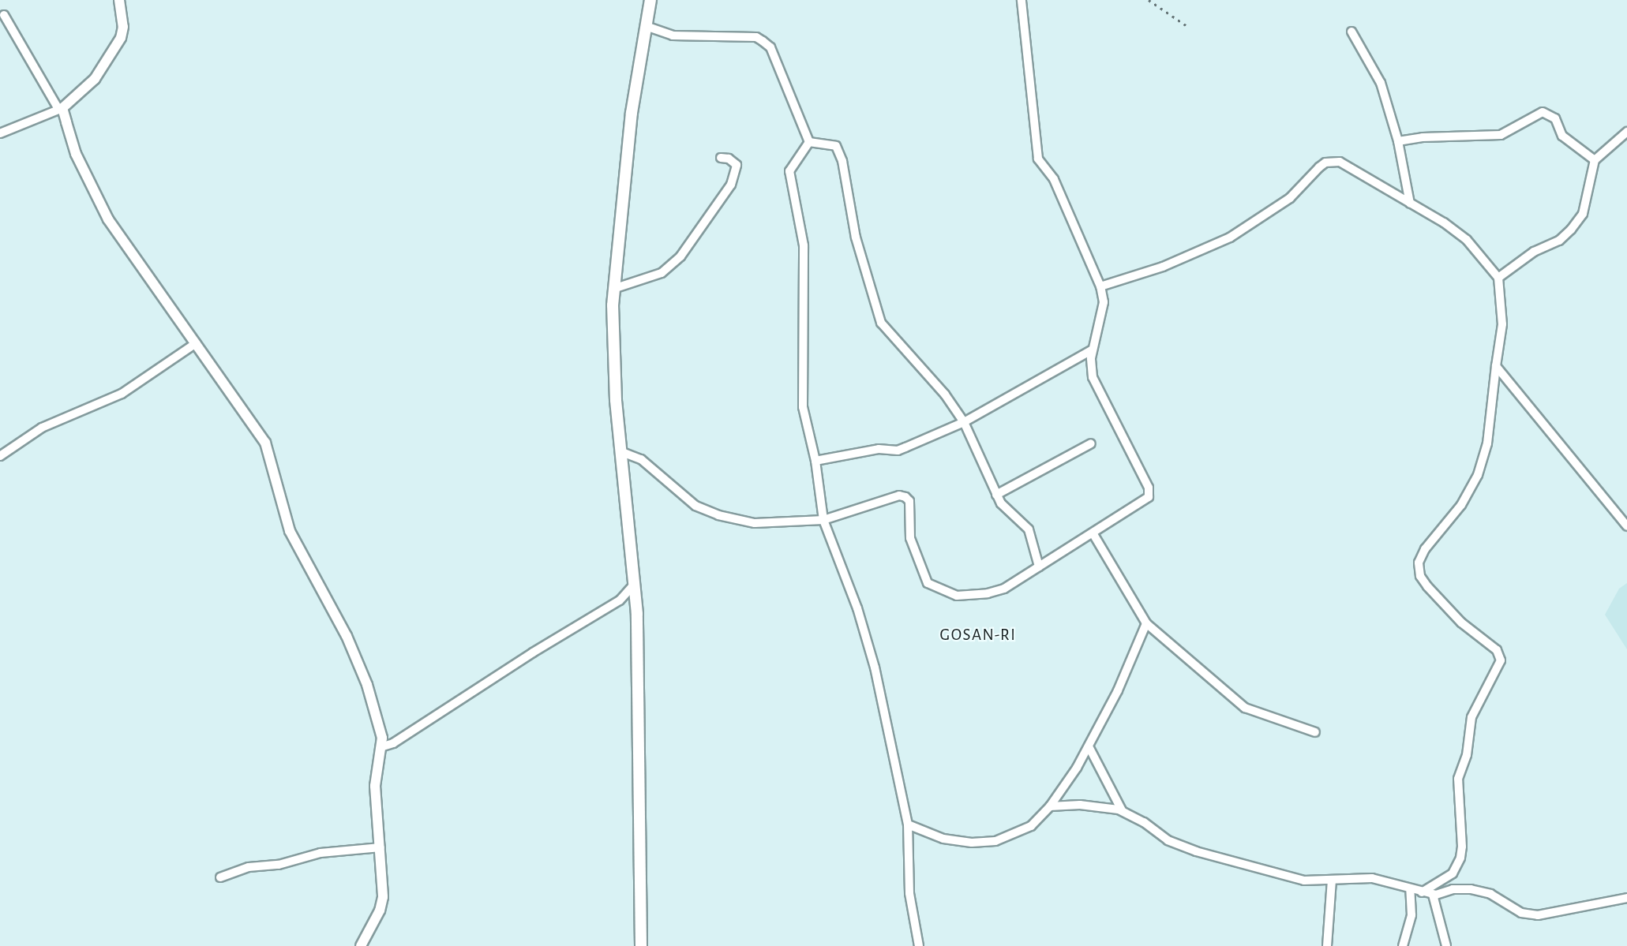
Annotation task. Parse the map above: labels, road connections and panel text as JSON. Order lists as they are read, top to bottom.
{
  "districts": ["GOSAN-RI"]
}
